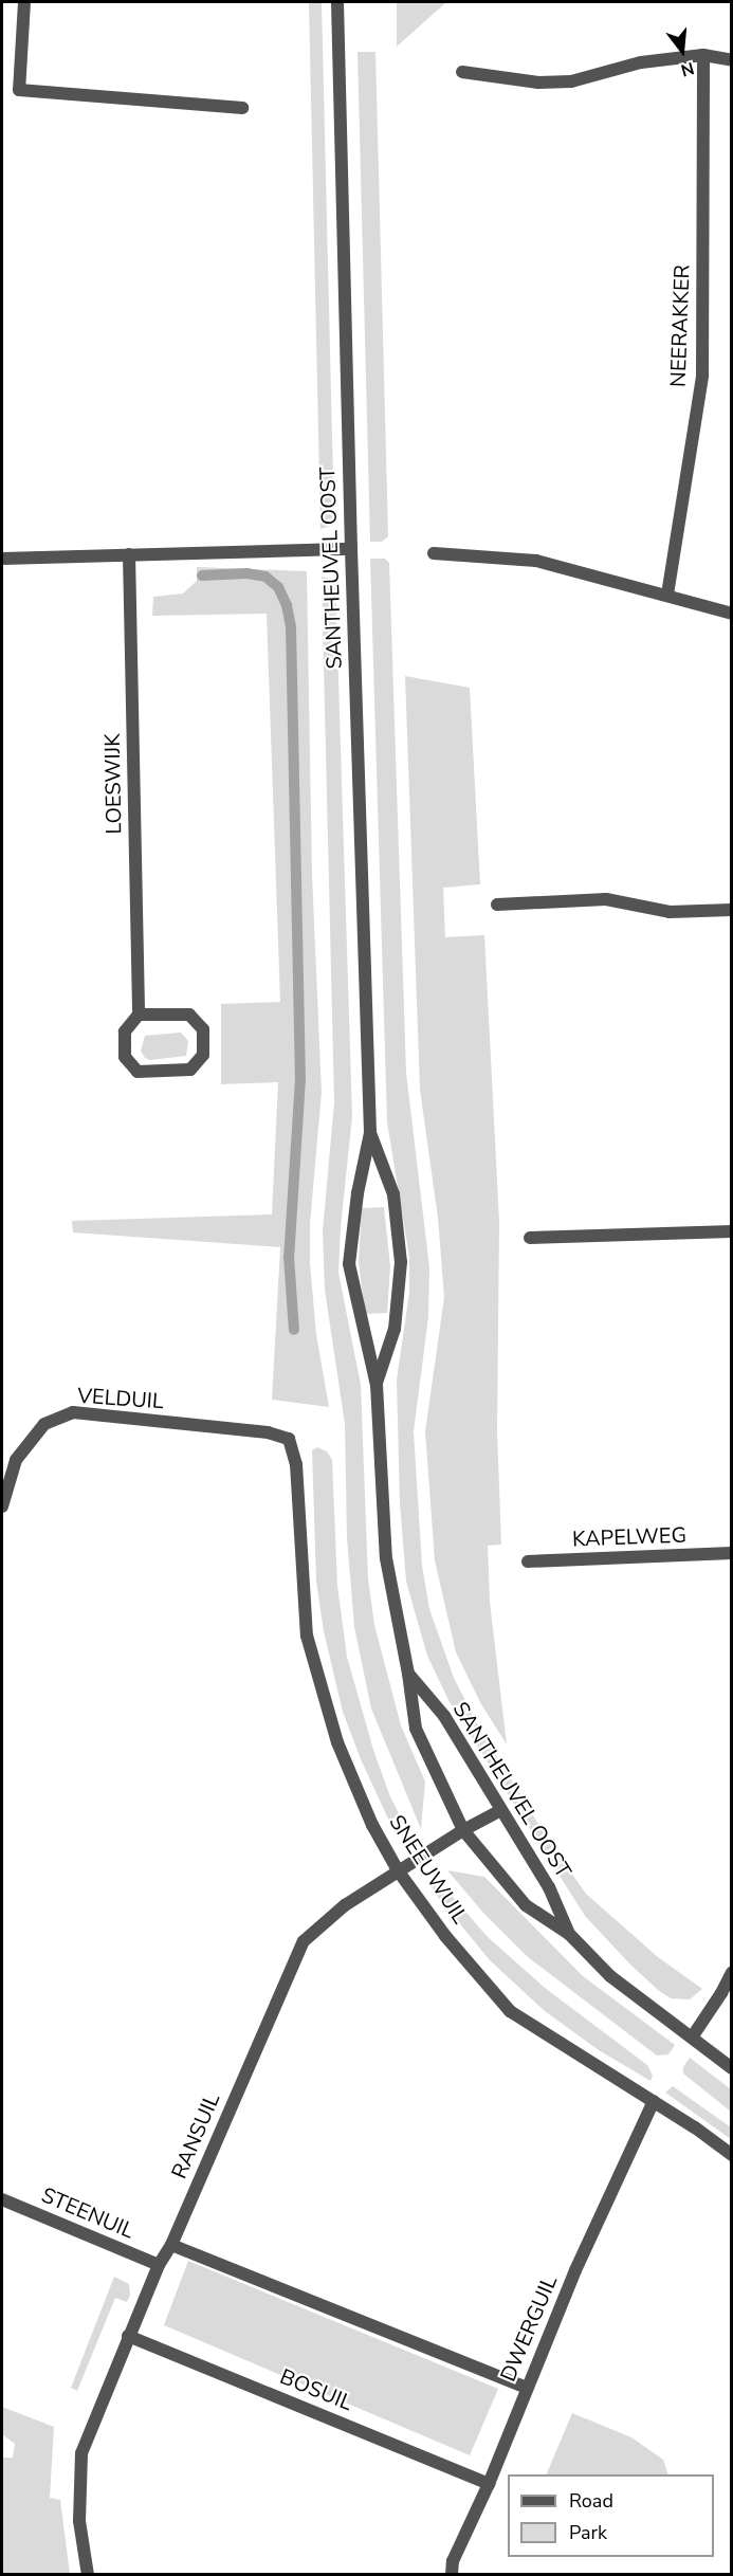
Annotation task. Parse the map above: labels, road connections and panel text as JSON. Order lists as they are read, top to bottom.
{
  "streets": {
    "street": [
      "NEERAKKER",
      "SANTHEUVEL OOST",
      "LOESWIJK",
      "VELDUIL",
      "KAPELWEG",
      "SNEEUWUIL",
      "RANSUIL",
      "STEENUIL",
      "DWERGUIL",
      "BOSUIL"
    ]
  },
  "crossings": [
    ["SANTHEUVEL OOST", "RANSUIL"],
    ["VELDUIL", "SNEEUWUIL"],
    ["SNEEUWUIL", "RANSUIL"],
    ["SNEEUWUIL", "DWERGUIL"],
    ["RANSUIL", "STEENUIL"],
    ["RANSUIL", "BOSUIL"],
    ["DWERGUIL", "BOSUIL"]
  ],
  "legend": ["Road", "Park"],
  "north": "bottom"
}
